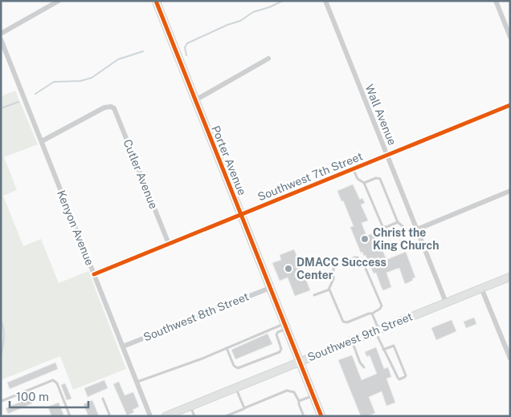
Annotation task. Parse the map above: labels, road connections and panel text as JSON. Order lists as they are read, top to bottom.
{
  "streets": {
    "street": [
      "Wall Avenue",
      "Porter Avenue",
      "Cutler Avenue",
      "Southwest 7th Street",
      "Kenyon Avenue",
      "Southwest 8th Street",
      "Southwest 9th Street"
    ]
  },
  "crossings": [
    ["Wall Avenue", "Southwest 7th Street"],
    ["Wall Avenue", "Southwest 9th Street"],
    ["Porter Avenue", "Southwest 7th Street"],
    ["Porter Avenue", "Southwest 8th Street"],
    ["Porter Avenue", "Southwest 9th Street"],
    ["Cutler Avenue", "Southwest 7th Street"],
    ["Cutler Avenue", "Kenyon Avenue"],
    ["Southwest 7th Street", "Kenyon Avenue"],
    ["Kenyon Avenue", "Southwest 8th Street"]
  ],
  "places": ["Christ the King Church", "DMACC Success Center"],
  "scale_bar": "100 m"
}
